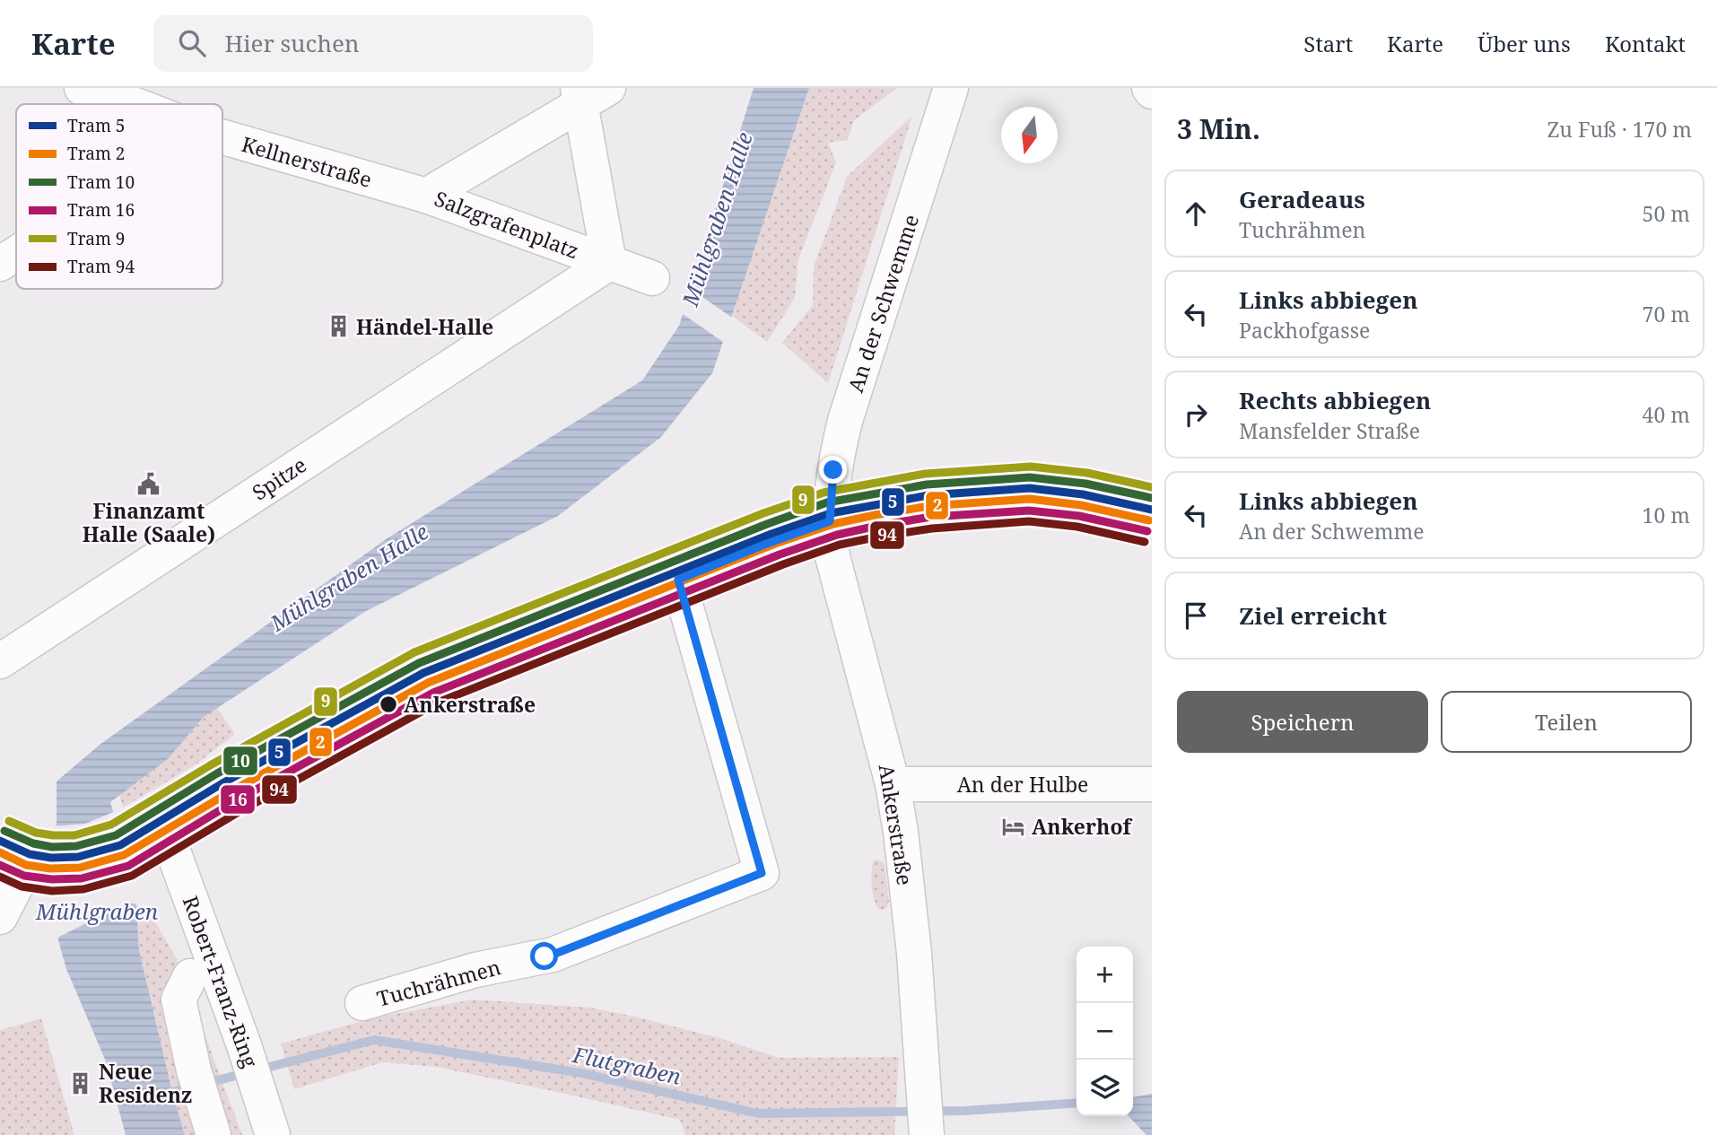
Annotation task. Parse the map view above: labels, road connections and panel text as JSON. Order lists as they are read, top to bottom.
{
  "streets": {
    "street": [
      "Kellnerstraße",
      "Salzgrafenplatz",
      "An der Schwemme",
      "Spitze",
      "An der Hulbe",
      "Ankerstraße",
      "Robert-Franz-Ring",
      "Tuchrähmen"
    ]
  },
  "crossings": [
    ["Kellnerstraße", "Salzgrafenplatz"],
    ["Salzgrafenplatz", "Spitze"],
    ["An der Schwemme", "Ankerstraße"],
    ["An der Hulbe", "Ankerstraße"]
  ],
  "water": ["Mühlgraben Halle", "Mühlgraben", "Flutgraben"],
  "places": {
    "building": ["Händel-Halle", "Neue Residenz"],
    "public building": ["Finanzamt Halle (Saale)"],
    "other": ["Ankerstraße"],
    "hotel": ["Ankerhof"]
  },
  "lines": [
    "tram line 9",
    "tram line 10",
    "tram line 5",
    "tram line 2",
    "tram line 16",
    "tram line 94"
  ],
  "legend": [
    "Tram 5",
    "Tram 2",
    "Tram 10",
    "Tram 16",
    "Tram 9",
    "Tram 94"
  ],
  "north": "bottom",
  "page": {
    "header": "Karte",
    "search": "Hier suchen",
    "nav": [
      "Start",
      "Karte",
      "Über uns",
      "Kontakt"
    ],
    "heading": ["3 Min.", "Zu Fuß · 170 m"],
    "list": [
      ["Geradeaus", "Tuchrähmen", "50 m"],
      ["Links abbiegen", "Packhofgasse", "70 m"],
      ["Rechts abbiegen", "Mansfelder Straße", "40 m"],
      ["Links abbiegen", "An der Schwemme", "10 m"],
      "Ziel erreicht"
    ],
    "buttons": ["Speichern", "Teilen"],
    "map_buttons": ["+", "−"]
  }
}
